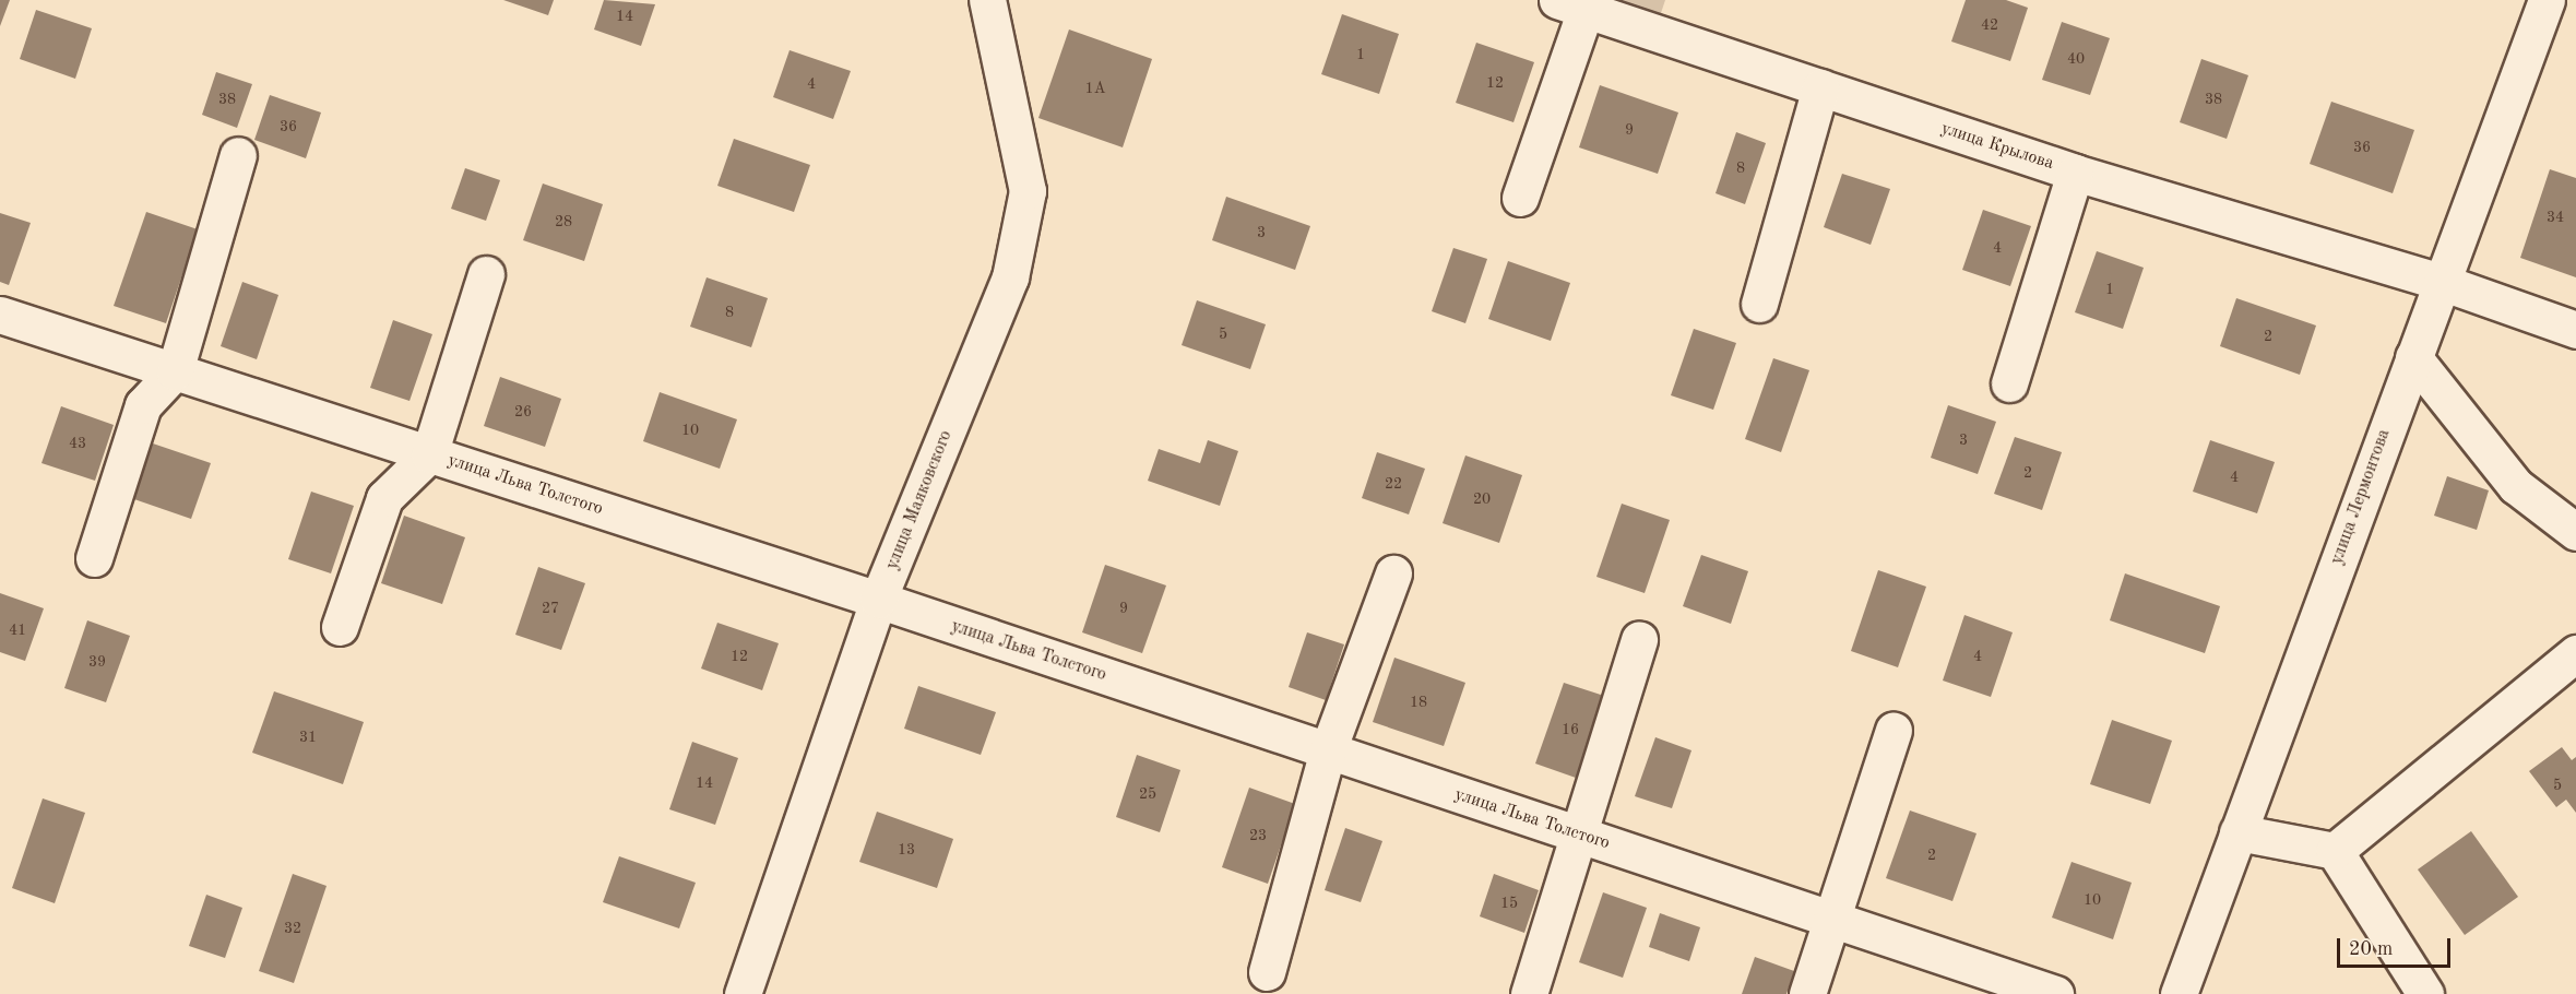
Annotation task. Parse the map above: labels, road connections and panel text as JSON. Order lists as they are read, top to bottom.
{
  "streets": {
    "street": [
      "улица Крылова",
      "улица Льва Толстого",
      "улица Лермонтова",
      "улица Маяковского"
    ]
  },
  "crossings": [
    ["улица Крылова", "улица Лермонтова"],
    ["улица Льва Толстого", "улица Маяковского"]
  ],
  "house_numbers": [
    "14",
    "42",
    "1",
    "40",
    "12",
    "4",
    "1А",
    "38",
    "38",
    "36",
    "9",
    "36",
    "8",
    "34",
    "28",
    "3",
    "4",
    "1",
    "8",
    "5",
    "2",
    "26",
    "10",
    "3",
    "43",
    "2",
    "4",
    "22",
    "20",
    "27",
    "9",
    "41",
    "12",
    "4",
    "39",
    "18",
    "16",
    "31",
    "14",
    "5",
    "25",
    "23",
    "13",
    "2",
    "10",
    "15",
    "32"
  ],
  "scale_bar": "20 m"
}
